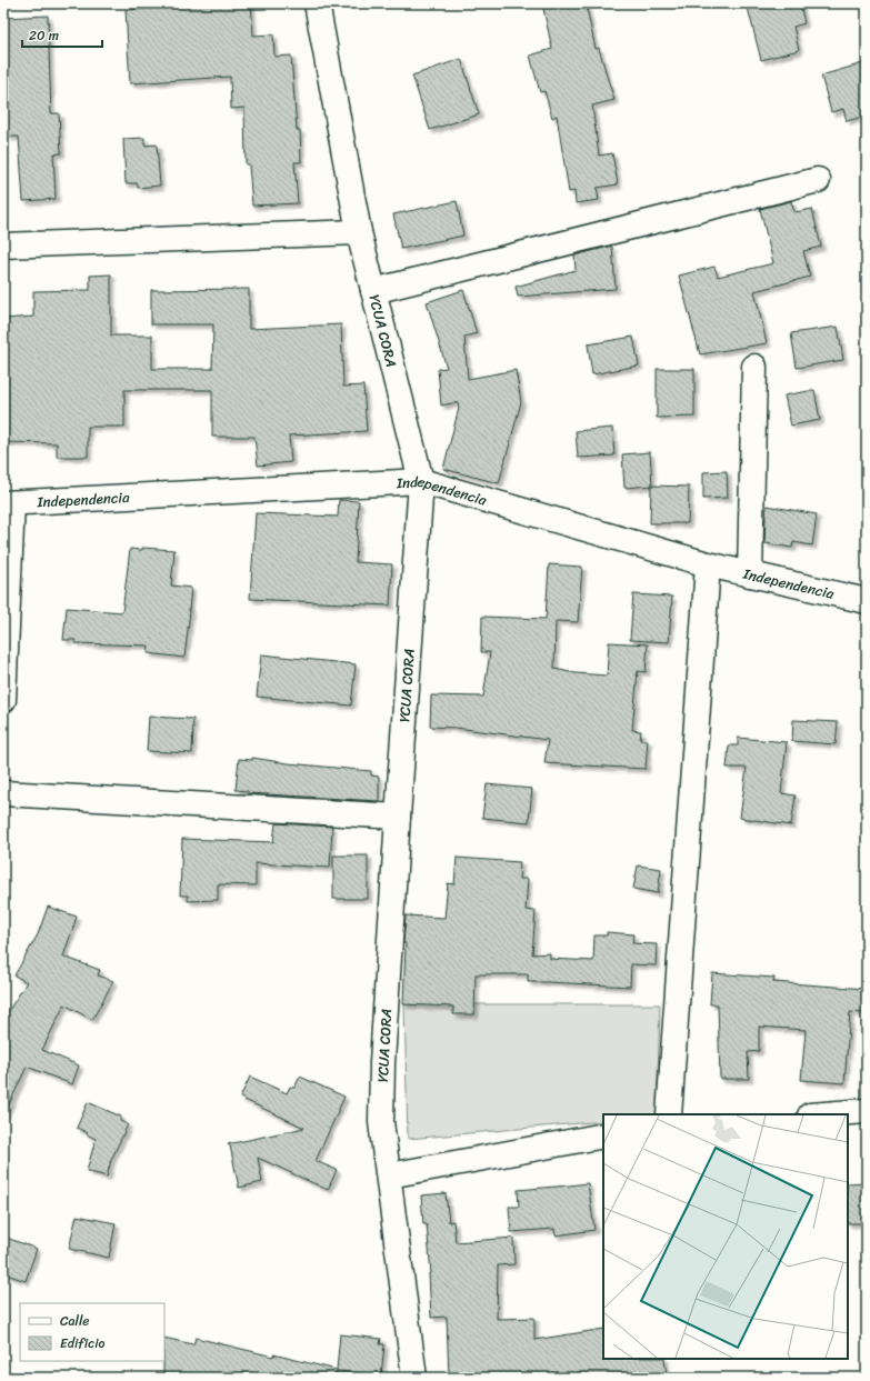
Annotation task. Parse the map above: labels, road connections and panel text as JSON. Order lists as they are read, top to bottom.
{
  "streets": {
    "street": ["YCUA CORA", "Independencia"]
  },
  "crossings": [
    ["YCUA CORA", "Independencia"]
  ],
  "legend": ["Calle", "Edificio"],
  "scale_bar": "20 m"
}
